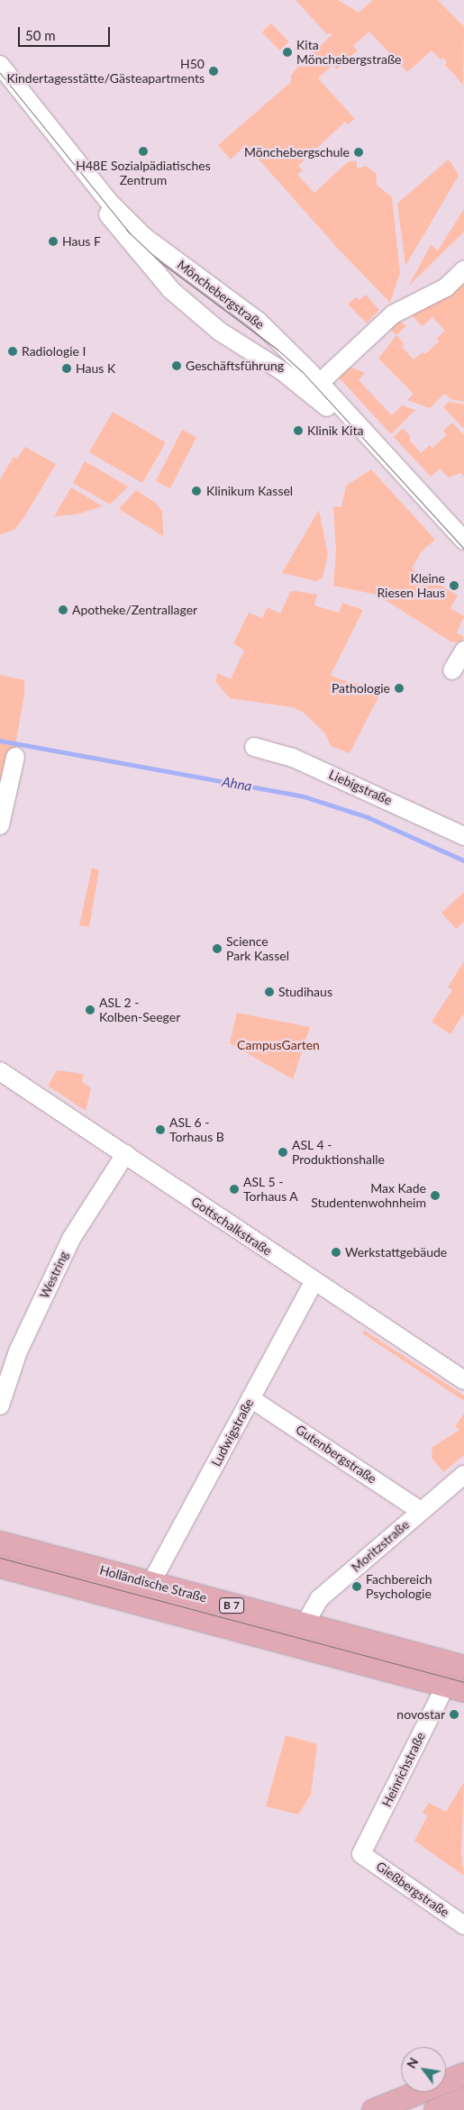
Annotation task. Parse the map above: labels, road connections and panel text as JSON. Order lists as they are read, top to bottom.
{
  "streets": {
    "main road": ["Holländische Straße", "B 7"],
    "street": [
      "Mönchebergstraße",
      "Liebigstraße",
      "Gottschalkstraße",
      "Westring",
      "Ludwigstraße",
      "Gutenbergstraße",
      "Moritzstraße",
      "Heinrichstraße",
      "Gießbergstraße"
    ]
  },
  "crossings": [
    ["Gottschalkstraße", "Westring"],
    ["Gottschalkstraße", "Ludwigstraße"],
    ["Ludwigstraße", "Gutenbergstraße"],
    ["Ludwigstraße", "Holländische Straße"],
    ["Gutenbergstraße", "Moritzstraße"],
    ["Moritzstraße", "Holländische Straße"],
    ["Holländische Straße", "Heinrichstraße"],
    ["Heinrichstraße", "Gießbergstraße"]
  ],
  "water": ["Ahna"],
  "parks": ["CampusGarten"],
  "places": [
    "Kita Mönchebergstraße",
    "H50 Kindertagesstätte/Gästeapartments",
    "H48E Sozialpädiatisches Zentrum",
    "Mönchebergschule",
    "Haus F",
    "Radiologie I",
    "Geschäftsführung",
    "Haus K",
    "Klinik Kita",
    "Klinikum Kassel",
    "Kleine Riesen Haus",
    "Apotheke/Zentrallager",
    "Pathologie",
    "Science Park Kassel",
    "Studihaus",
    "ASL 2 - Kolben-Seeger",
    "ASL 6 - Torhaus B",
    "ASL 4 - Produktionshalle",
    "ASL 5 - Torhaus A",
    "Max Kade Studentenwohnheim",
    "Werkstattgebäude",
    "Fachbereich Psychologie",
    "novostar"
  ],
  "scale_bar": "50 m",
  "north": "top left"
}
